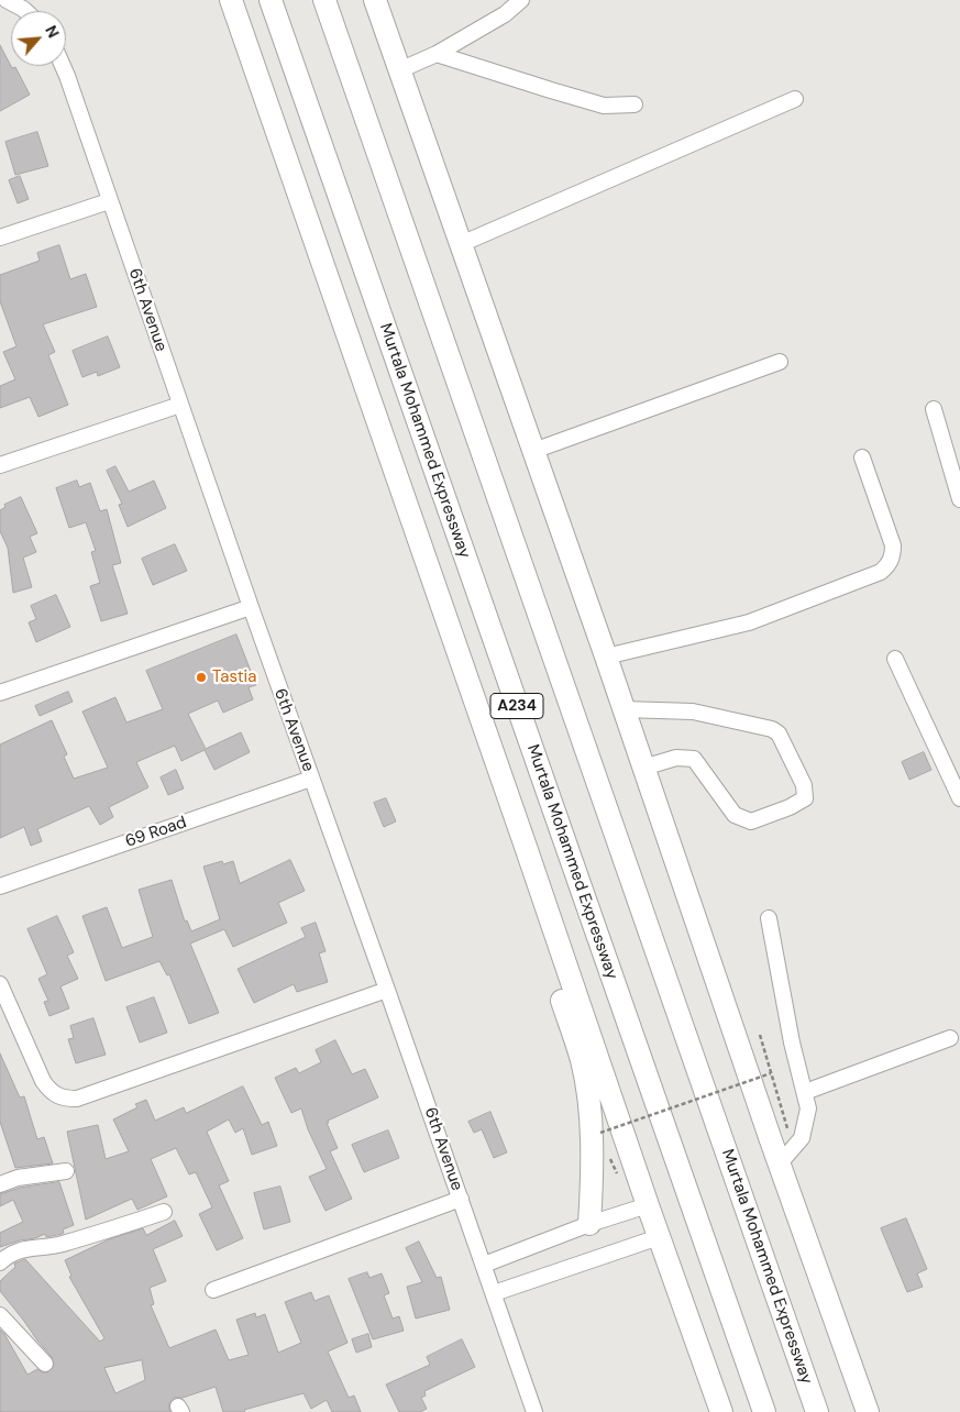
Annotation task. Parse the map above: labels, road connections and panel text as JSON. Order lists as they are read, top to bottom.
{
  "streets": {
    "highway": ["Murtala Mohammed Expressway", "A234"],
    "street": ["6th Avenue", "69 Road"]
  },
  "crossings": [
    ["6th Avenue", "69 Road"]
  ],
  "places": ["Tastia"],
  "north": "top right"
}
